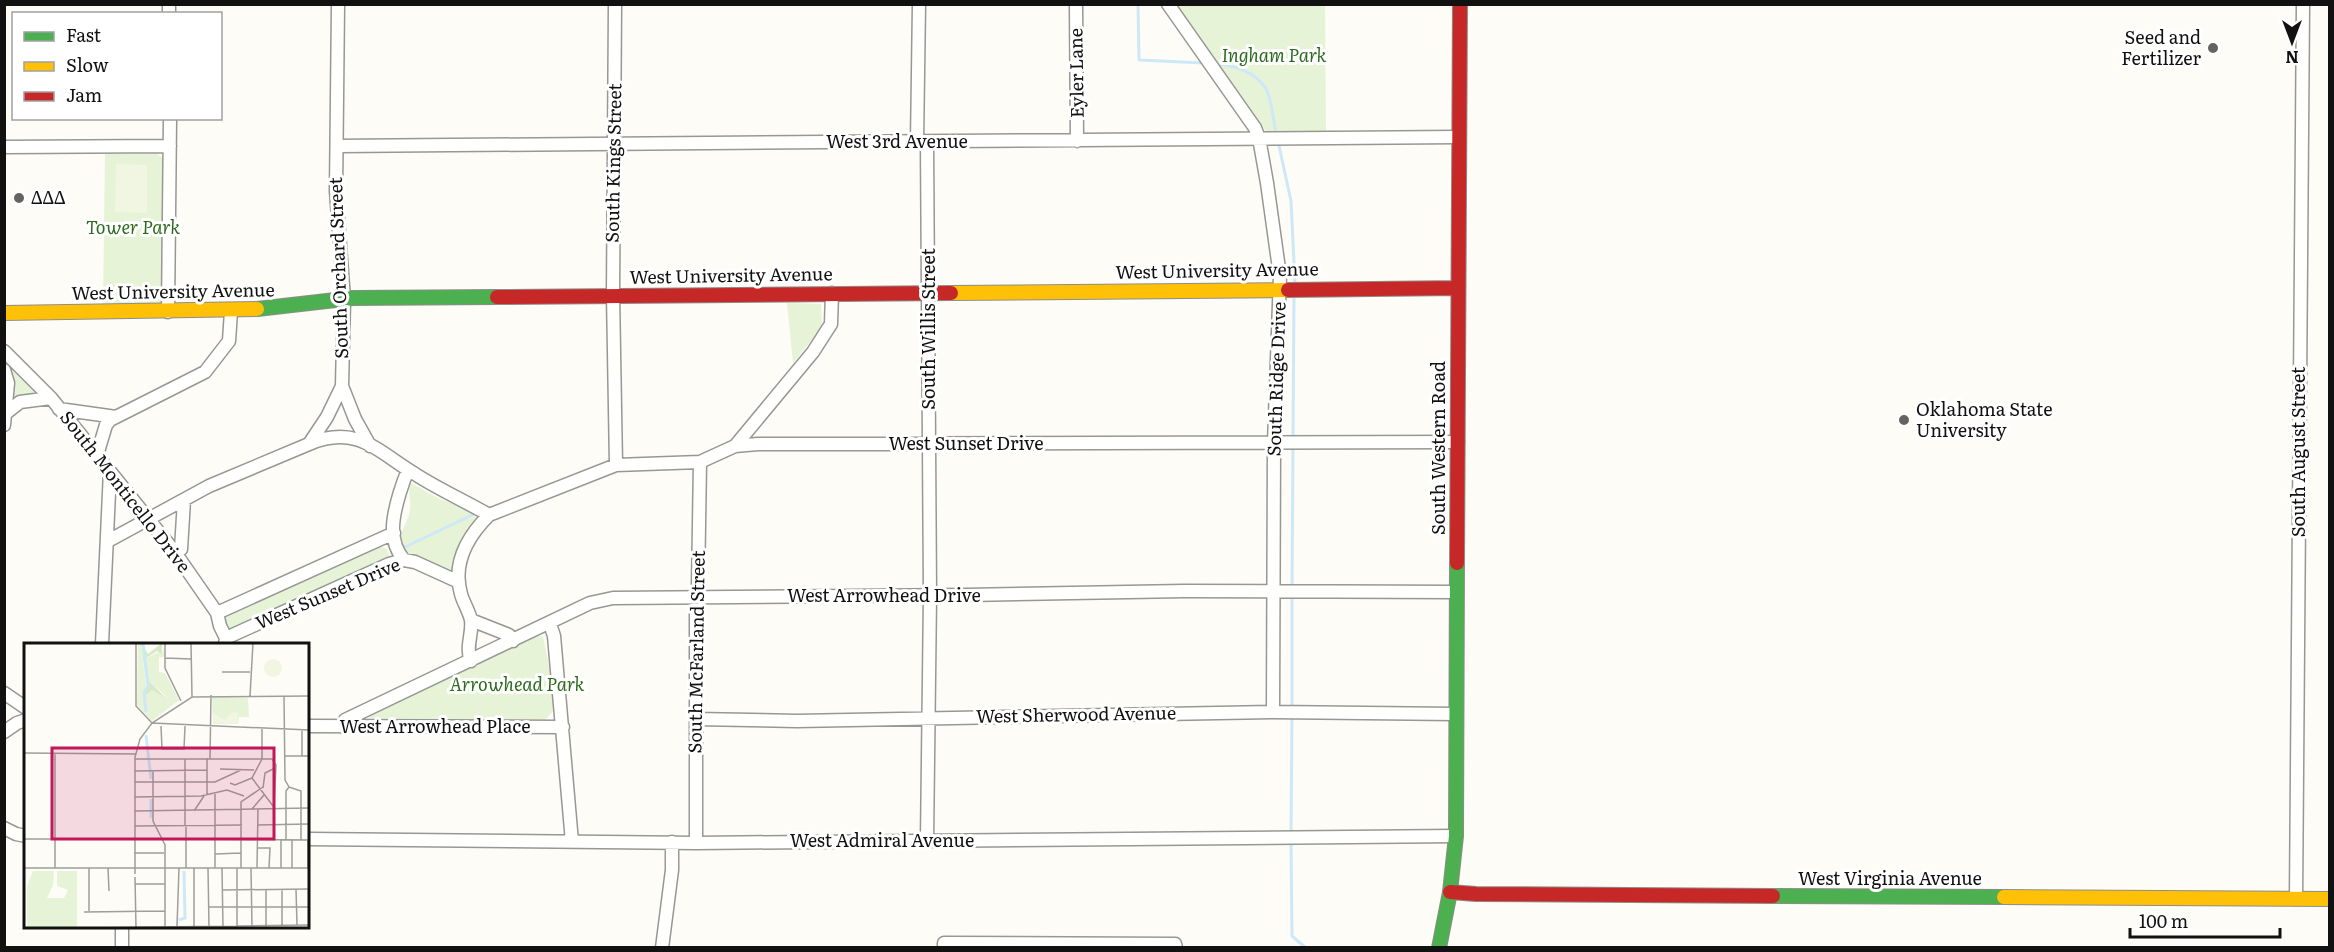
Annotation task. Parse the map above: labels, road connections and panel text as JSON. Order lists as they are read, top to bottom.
{
  "streets": {
    "street": [
      "Eyler Lane",
      "West 3rd Avenue",
      "South Kings Street",
      "South Orchard Street",
      "West University Avenue",
      "South Willis Street",
      "South Ridge Drive",
      "West Sunset Drive",
      "South Western Road",
      "South August Street",
      "South Monticello Drive",
      "West Arrowhead Drive",
      "South McFarland Street",
      "West Sherwood Avenue",
      "West Arrowhead Place",
      "West Admiral Avenue",
      "West Virginia Avenue"
    ]
  },
  "crossings": [
    ["Eyler Lane", "West 3rd Avenue"],
    ["West 3rd Avenue", "South Kings Street"],
    ["West 3rd Avenue", "South Orchard Street"],
    ["West 3rd Avenue", "South Willis Street"],
    ["West 3rd Avenue", "South Ridge Drive"],
    ["West 3rd Avenue", "South Western Road"],
    ["South Kings Street", "West University Avenue"],
    ["South Kings Street", "West Sunset Drive"],
    ["South Orchard Street", "West University Avenue"],
    ["West University Avenue", "South Willis Street"],
    ["West University Avenue", "South Ridge Drive"],
    ["West University Avenue", "South Western Road"],
    ["South Willis Street", "West Sunset Drive"],
    ["South Willis Street", "West Arrowhead Drive"],
    ["South Willis Street", "West Sherwood Avenue"],
    ["South Willis Street", "West Admiral Avenue"],
    ["South Ridge Drive", "West Sunset Drive"],
    ["South Ridge Drive", "West Arrowhead Drive"],
    ["South Ridge Drive", "West Sherwood Avenue"],
    ["West Sunset Drive", "South Western Road"],
    ["West Sunset Drive", "South Monticello Drive"],
    ["West Sunset Drive", "South McFarland Street"],
    ["South Western Road", "West Arrowhead Drive"],
    ["South Western Road", "West Sherwood Avenue"],
    ["South Western Road", "West Admiral Avenue"],
    ["South Western Road", "West Virginia Avenue"],
    ["South August Street", "West Virginia Avenue"],
    ["West Arrowhead Drive", "South McFarland Street"],
    ["West Arrowhead Drive", "West Arrowhead Place"],
    ["South McFarland Street", "West Sherwood Avenue"],
    ["South McFarland Street", "West Admiral Avenue"]
  ],
  "parks": ["Ingham Park", "Tower Park", "Arrowhead Park"],
  "places": ["Seed and Fertilizer", "ΔΔΔ", "Oklahoma State University"],
  "legend": ["Fast", "Slow", "Jam"],
  "scale_bar": "100 m",
  "north": "bottom"
}
